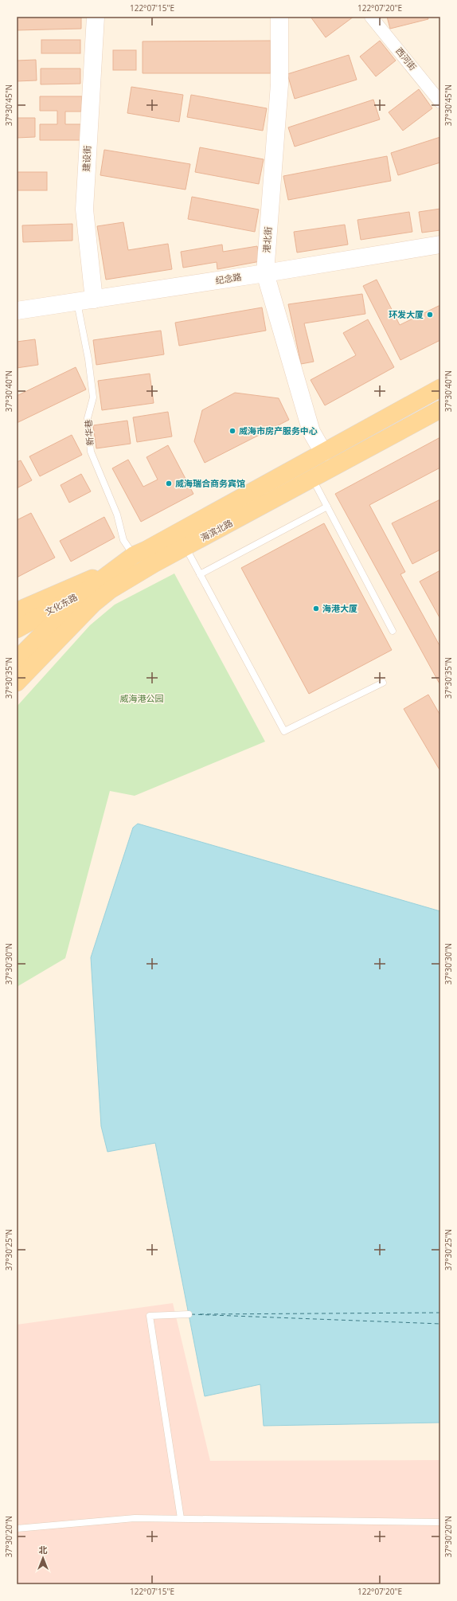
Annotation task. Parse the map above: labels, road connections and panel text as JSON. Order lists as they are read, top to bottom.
{
  "streets": {
    "main road": ["海滨北路", "文化东路"],
    "street": [
      "西河街",
      "建设街",
      "港北街",
      "纪念路"
    ],
    "lane": ["新华巷"]
  },
  "crossings": [
    ["建设街", "纪念路"],
    ["港北街", "纪念路"],
    ["港北街", "海滨北路"],
    ["纪念路", "新华巷"],
    ["新华巷", "海滨北路"],
    ["海滨北路", "文化东路"]
  ],
  "parks": ["威海港公园"],
  "places": [
    "环发大厦",
    "威海市房产服务中心",
    "威海瑞合商务宾馆",
    "海港大厦"
  ],
  "north": "top",
  "coordinates": [
    "122°07'15\"E",
    "122°07'20\"E",
    "37°30'45\"N",
    "37°30'40\"N",
    "37°30'35\"N",
    "37°30'30\"N",
    "37°30'25\"N",
    "37°30'20\"N"
  ]
}
